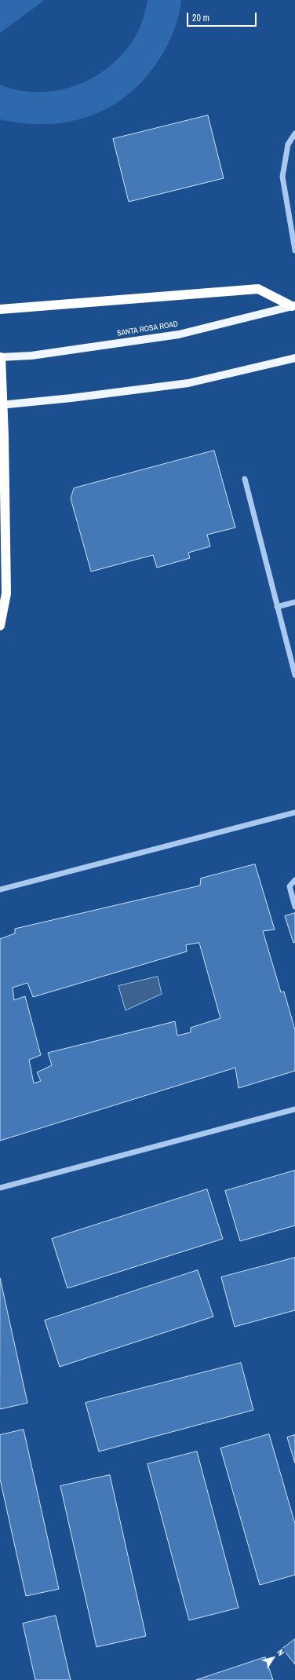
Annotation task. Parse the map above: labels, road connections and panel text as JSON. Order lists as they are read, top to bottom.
{
  "streets": {
    "main road": ["SANTA ROSA ROAD"]
  },
  "scale_bar": "20 m",
  "north": "top right"
}
